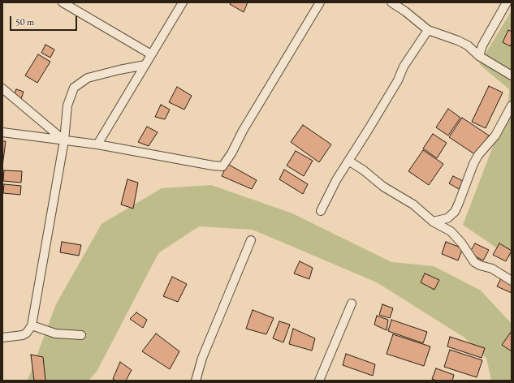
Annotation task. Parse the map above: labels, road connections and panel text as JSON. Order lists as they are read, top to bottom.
{
  "scale_bar": "50 m"
}
